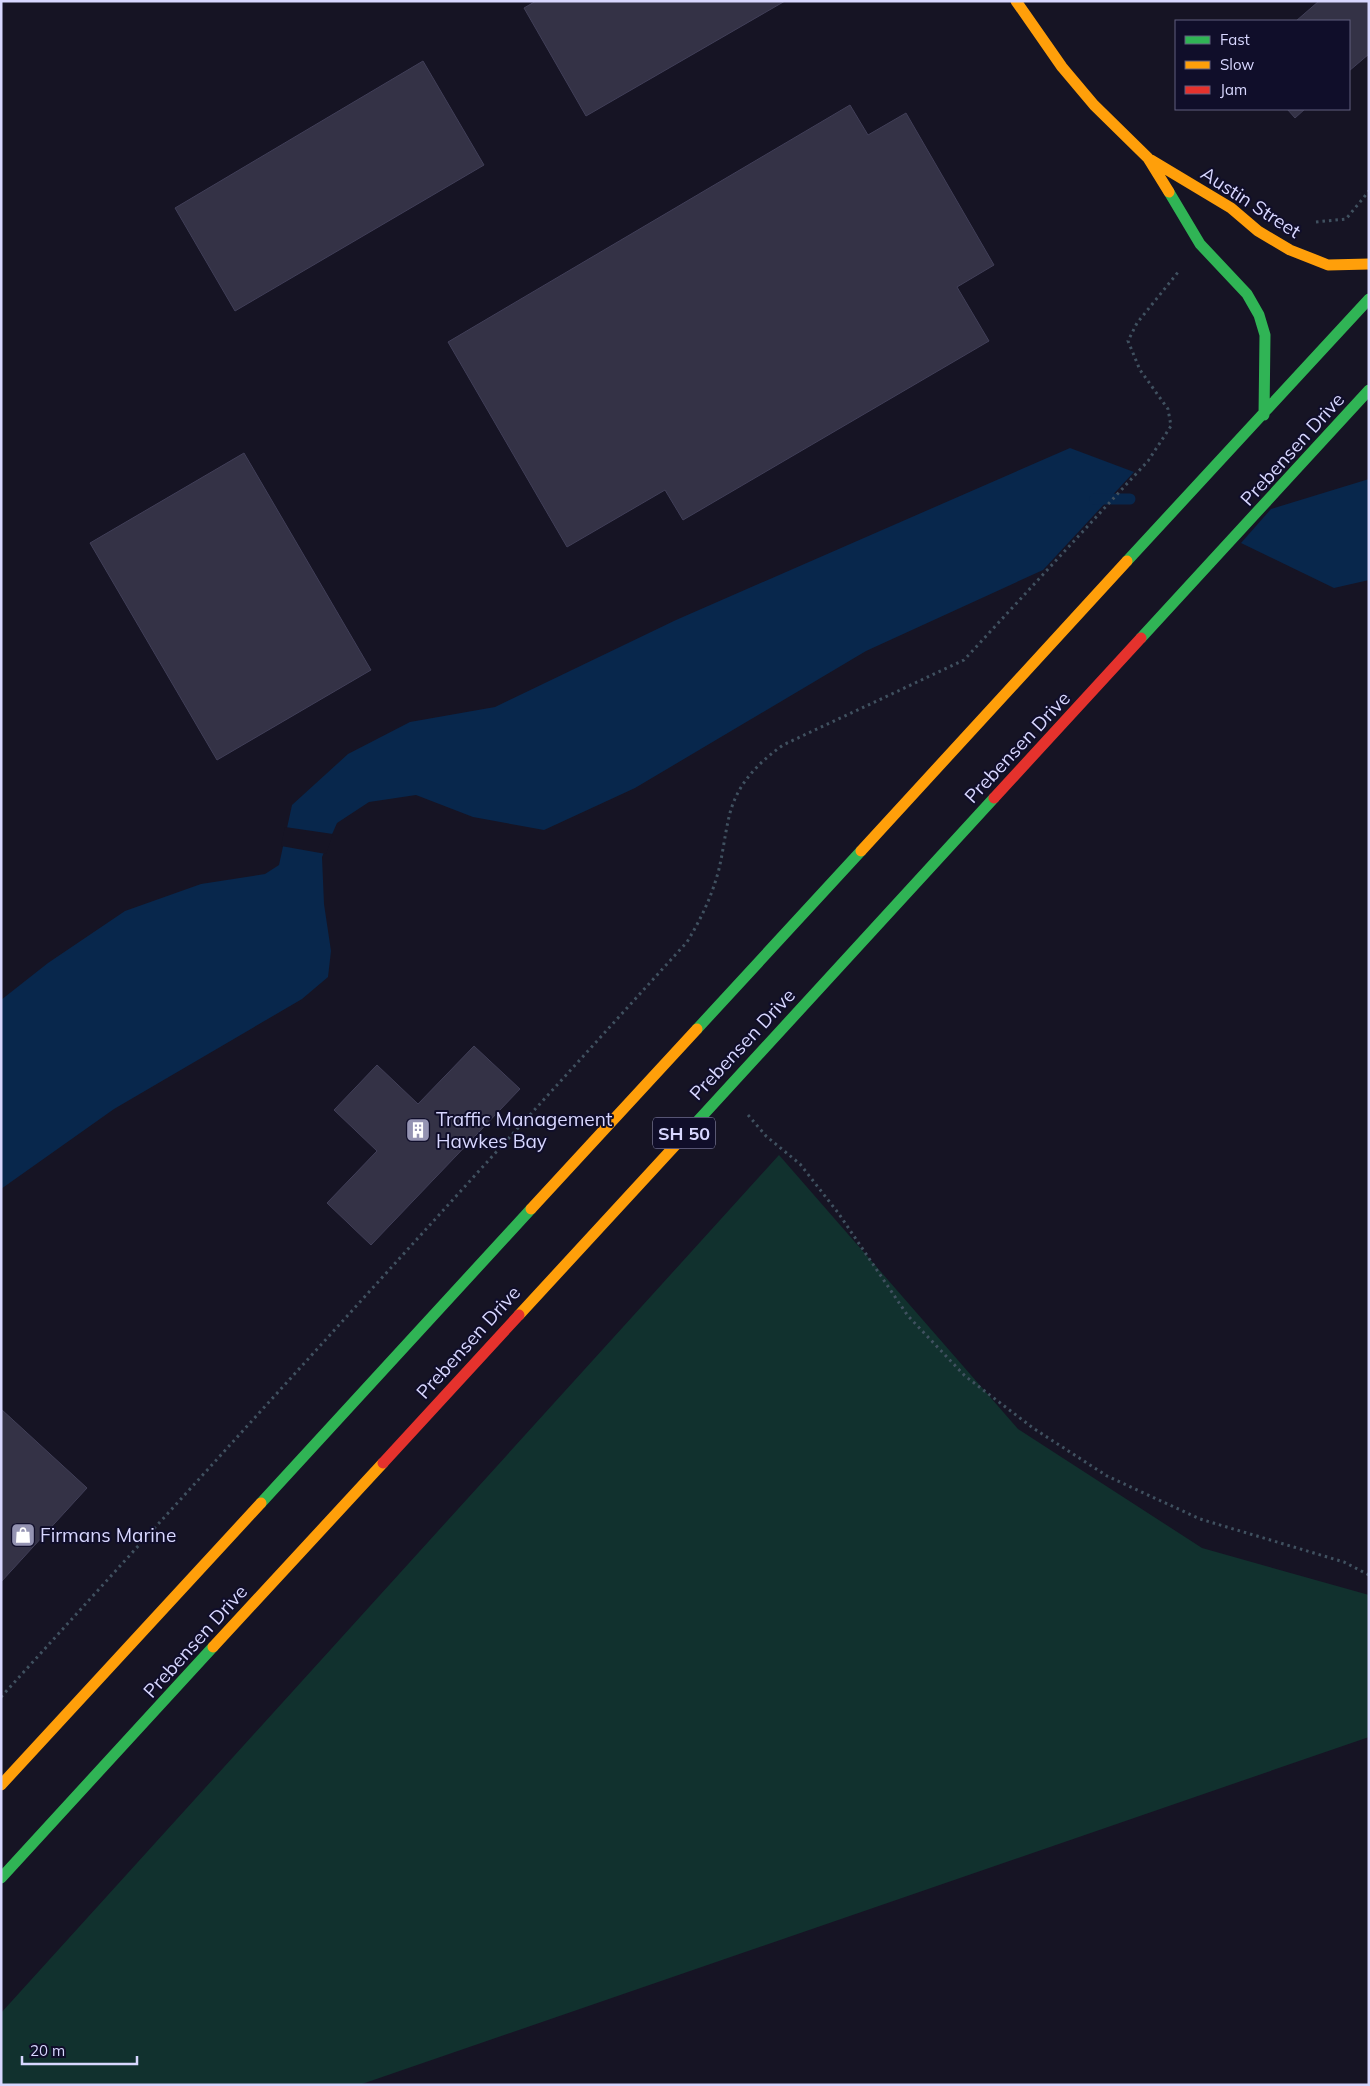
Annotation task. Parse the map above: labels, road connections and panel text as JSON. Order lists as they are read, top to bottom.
{
  "streets": {
    "main road": ["Austin Street", "Prebensen Drive", "SH 50"]
  },
  "crossings": [
    ["Austin Street", "SH 50"]
  ],
  "places": {
    "building": ["Traffic Management Hawkes Bay"],
    "shop": ["Firmans Marine"]
  },
  "legend": ["Fast", "Slow", "Jam"],
  "scale_bar": "20 m"
}
